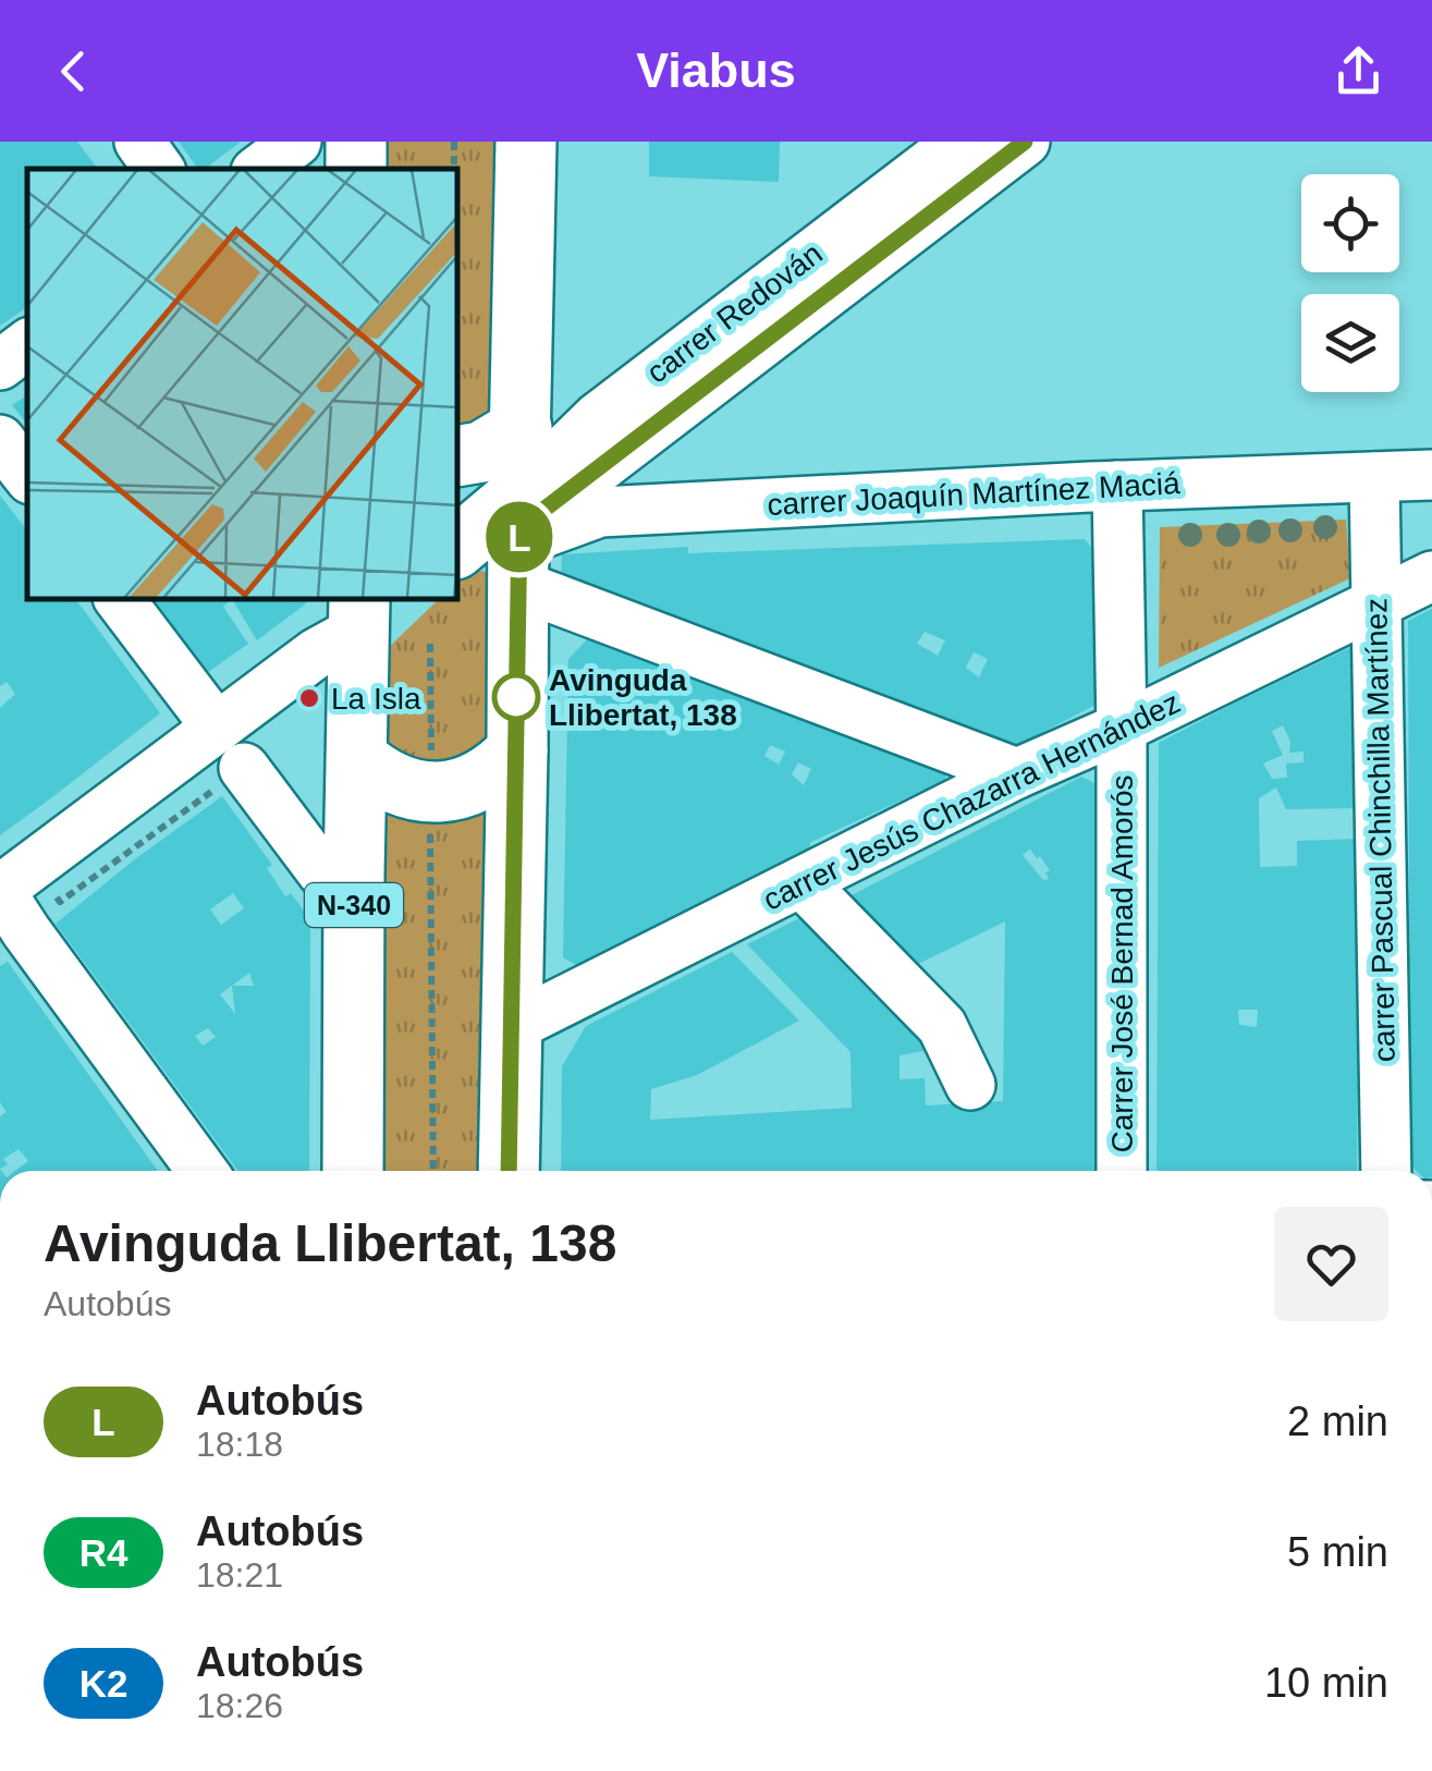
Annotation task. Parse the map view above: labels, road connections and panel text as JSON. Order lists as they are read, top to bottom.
{
  "streets": {
    "main road": ["N-340"],
    "street": [
      "carrer Redován",
      "carrer Joaquín Martínez Maciá",
      "carrer Jesús Chazarra Hernández",
      "carrer Pascual Chinchilla Martínez",
      "Carrer José Bernad Amorós"
    ]
  },
  "crossings": [
    ["carrer Redován", "carrer Joaquín Martínez Maciá"],
    ["carrer Joaquín Martínez Maciá", "carrer Pascual Chinchilla Martínez"],
    ["carrer Joaquín Martínez Maciá", "Carrer José Bernad Amorós"],
    ["carrer Jesús Chazarra Hernández", "carrer Pascual Chinchilla Martínez"],
    ["carrer Jesús Chazarra Hernández", "Carrer José Bernad Amorós"]
  ],
  "places": ["Avinguda Llibertat, 138", "La Isla"],
  "lines": ["bus line L"],
  "page": {
    "header": "Viabus",
    "on_map": "L",
    "heading": ["Avinguda Llibertat, 138", "Autobús"],
    "list": [
      {
        "mark": "L",
        "name": "Autobús",
        "note": "18:18",
        "value": "2 min"
      },
      {
        "mark": "R4",
        "name": "Autobús",
        "note": "18:21",
        "value": "5 min"
      },
      {
        "mark": "K2",
        "name": "Autobús",
        "note": "18:26",
        "value": "10 min"
      }
    ]
  }
}
